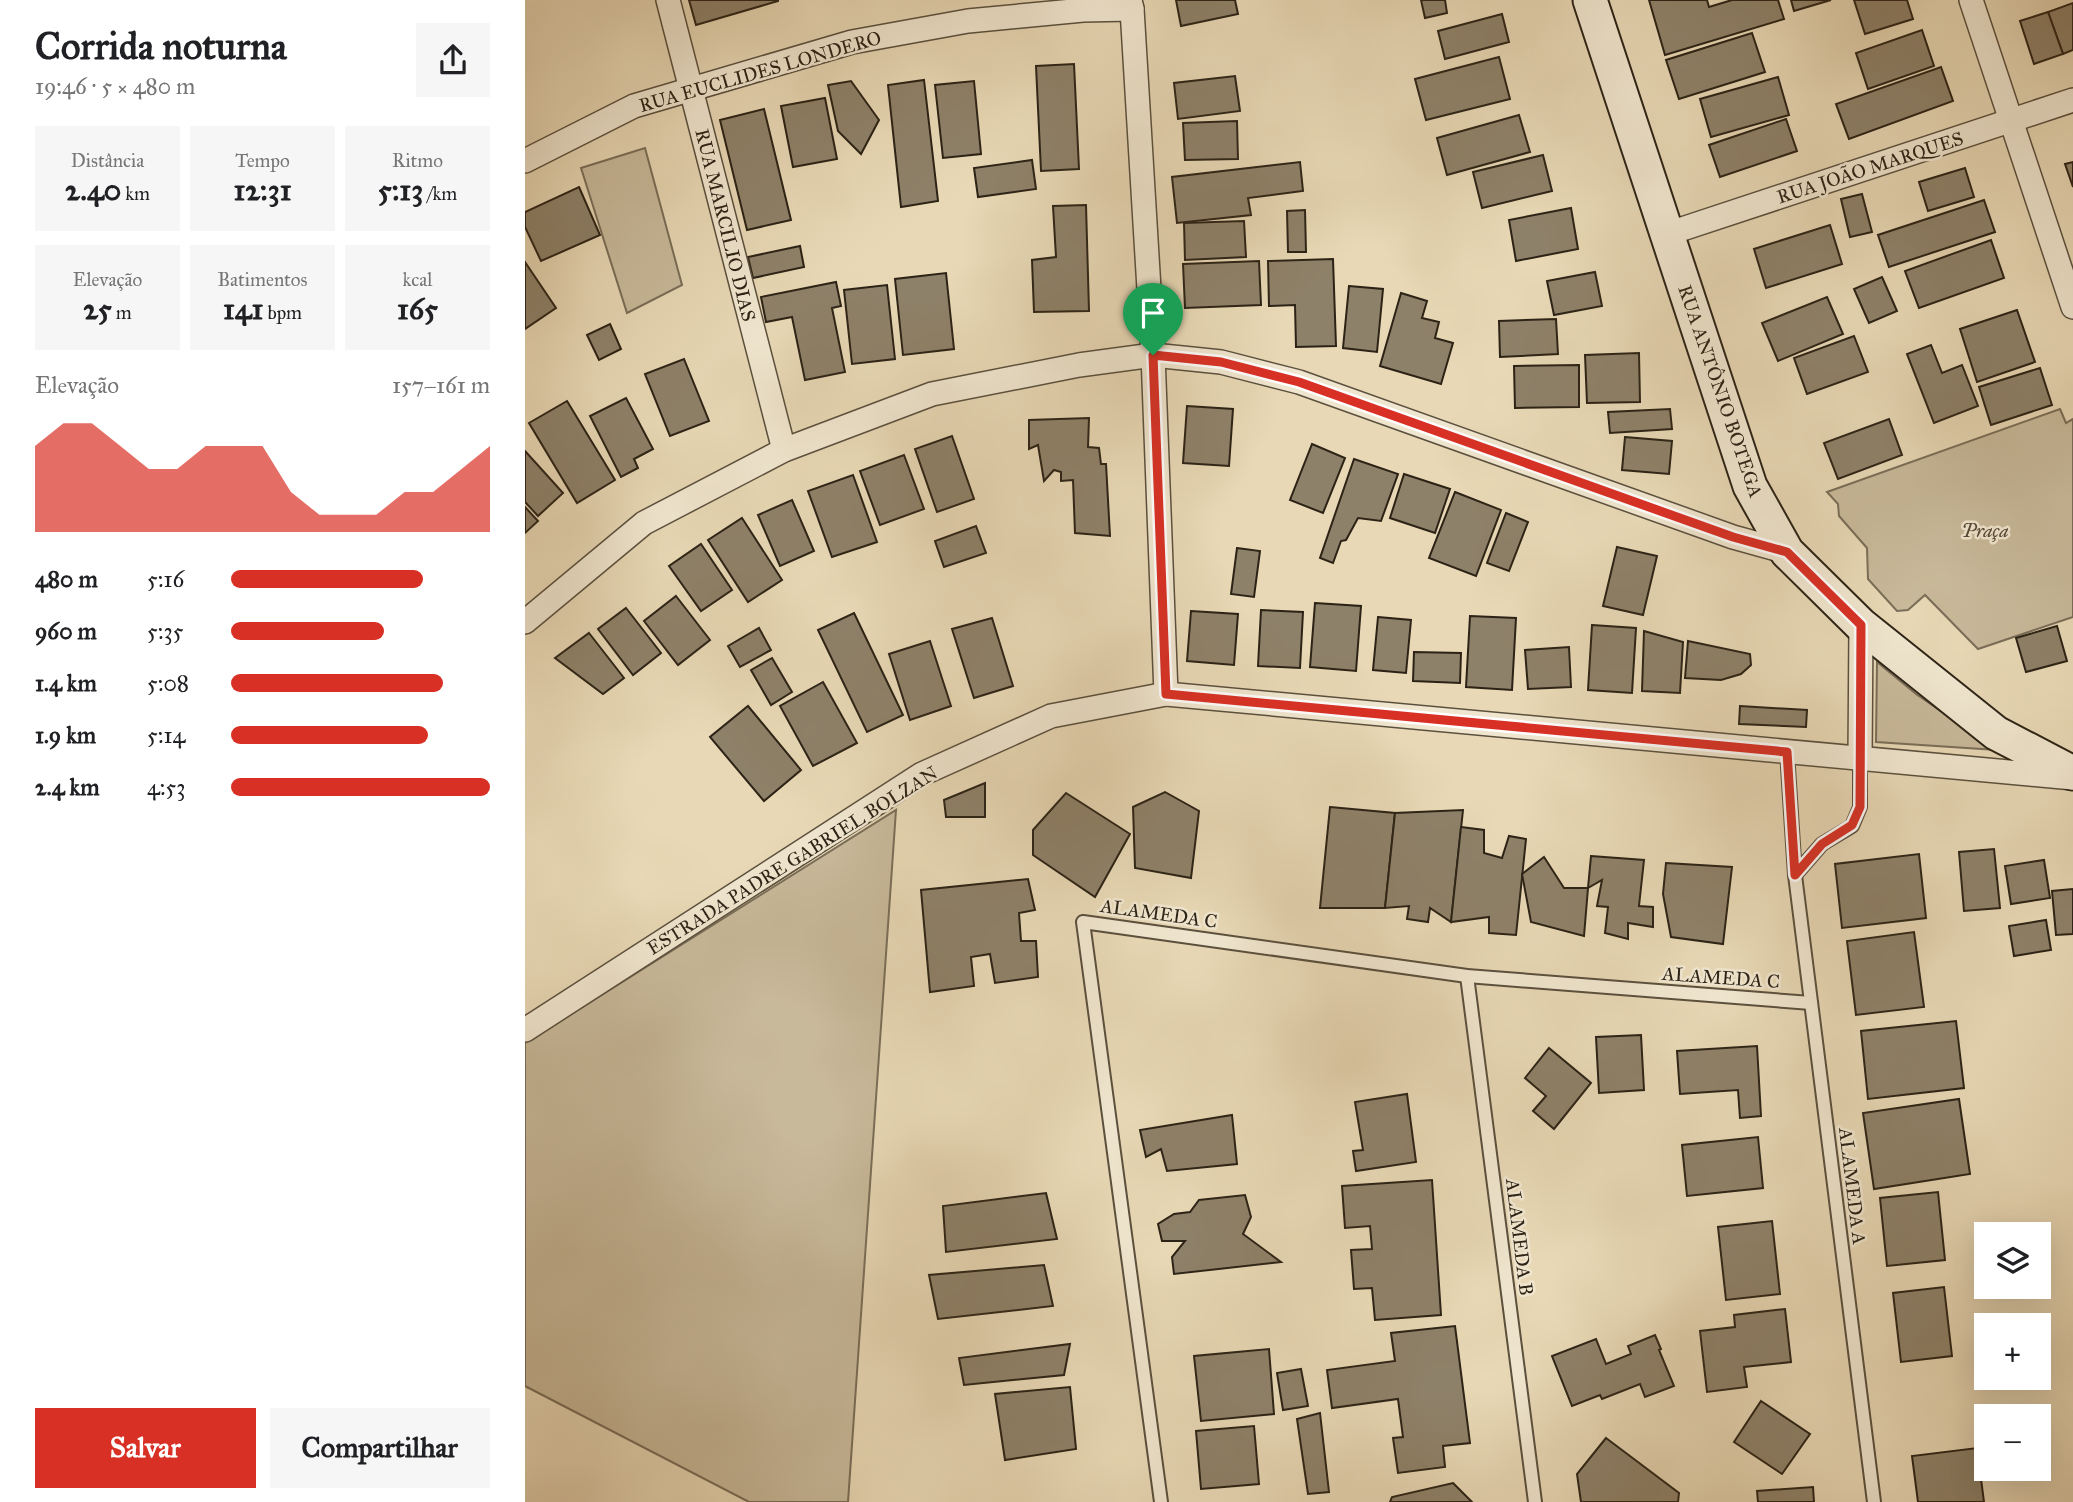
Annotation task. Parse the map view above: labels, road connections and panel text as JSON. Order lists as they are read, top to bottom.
{
  "streets": {
    "street": [
      "RUA EUCLIDES LONDERO",
      "RUA JOÃO MARQUES",
      "RUA MARCILIO DIAS",
      "RUA ANTÔNIO BOTEGA",
      "ESTRADA PADRE GABRIEL BOLZAN"
    ],
    "lane": ["ALAMEDA C", "ALAMEDA A", "ALAMEDA B"]
  },
  "crossings": [
    ["RUA EUCLIDES LONDERO", "RUA MARCILIO DIAS"],
    ["RUA JOÃO MARQUES", "RUA ANTÔNIO BOTEGA"],
    ["ESTRADA PADRE GABRIEL BOLZAN", "ALAMEDA A"],
    ["ALAMEDA C", "ALAMEDA A"],
    ["ALAMEDA C", "ALAMEDA B"]
  ],
  "parks": ["Praça"],
  "page": {
    "heading": ["Corrida noturna", "19:46 · 5 × 480 m"],
    "stats": [
      ["Distância", "2.40 km"],
      ["Tempo", "12:31"],
      ["Ritmo", "5:13 /km"],
      ["Elevação", "25 m"],
      ["Batimentos", "141 bpm"],
      ["kcal", "165"]
    ],
    "chart": ["Elevação", "157–161 m"],
    "list": [
      {
        "name": "480 m",
        "note": "5:16"
      },
      {
        "name": "960 m",
        "note": "5:35"
      },
      {
        "name": "1.4 km",
        "note": "5:08"
      },
      {
        "name": "1.9 km",
        "note": "5:14"
      },
      {
        "name": "2.4 km",
        "note": "4:53"
      }
    ],
    "map_buttons": ["+", "−"],
    "buttons": ["Salvar", "Compartilhar"]
  }
}
